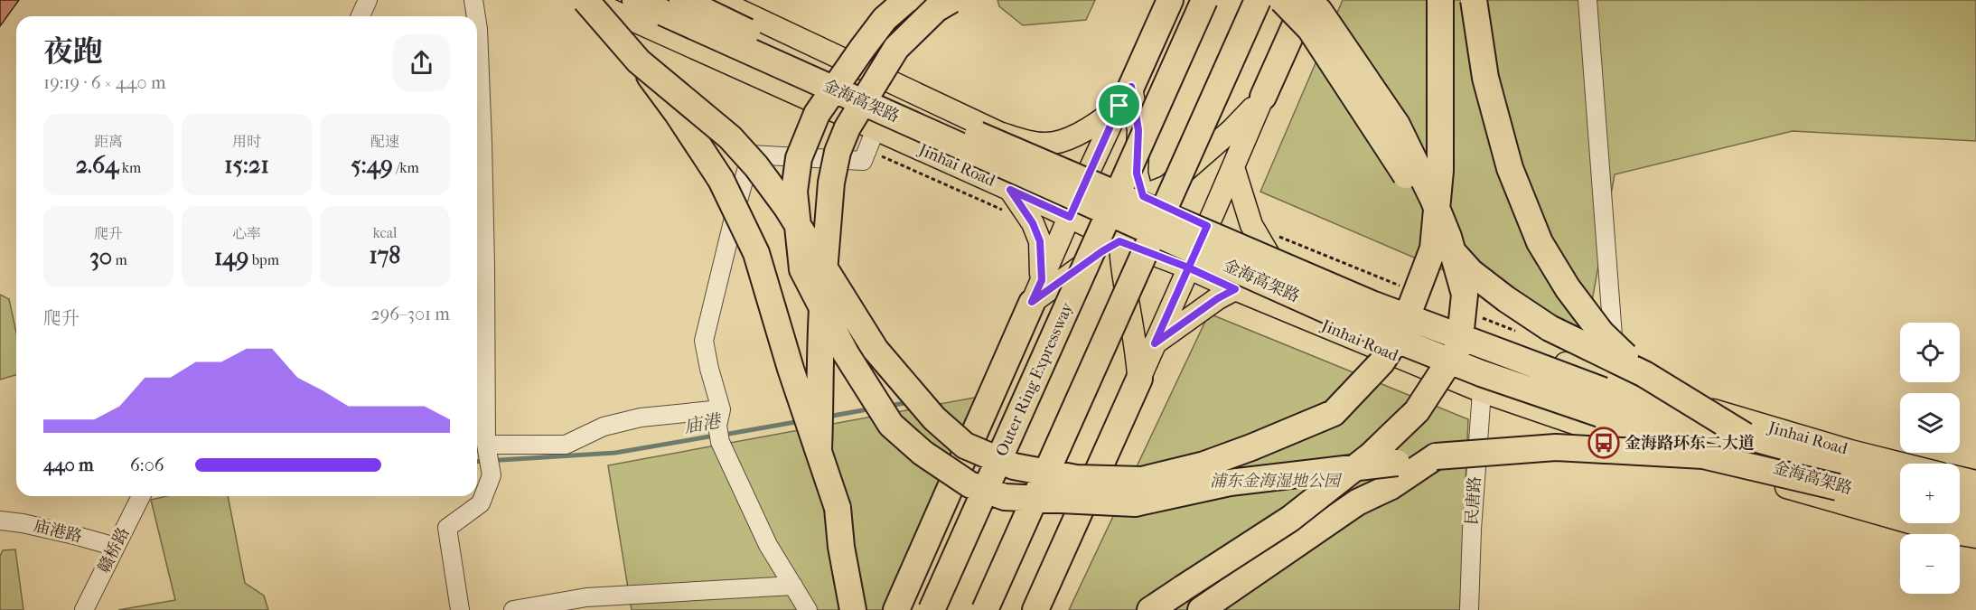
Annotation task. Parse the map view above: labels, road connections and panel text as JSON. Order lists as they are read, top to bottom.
{
  "streets": {
    "highway": ["金海高架路", "Outer Ring Expressway"],
    "main road": ["Jinhai Road"],
    "street": ["民唐路", "庙港路", "赣桥路"]
  },
  "crossings": [
    ["Jinhai Road", "民唐路"],
    ["庙港路", "赣桥路"]
  ],
  "water": ["庙港"],
  "parks": ["浦东金海湿地公园"],
  "places": {
    "bus stop": ["金海路环东二大道"]
  },
  "page": {
    "heading": ["夜跑", "19:19 · 6 × 440 m"],
    "stats": [
      ["距离", "2.64 km"],
      ["用时", "15:21"],
      ["配速", "5:49 /km"],
      ["爬升", "30 m"],
      ["心率", "149 bpm"],
      ["kcal", "178"]
    ],
    "chart": ["爬升", "296–301 m"],
    "map_buttons": ["+", "−"],
    "list": [
      {
        "name": "440 m",
        "note": "6:06"
      }
    ]
  }
}
